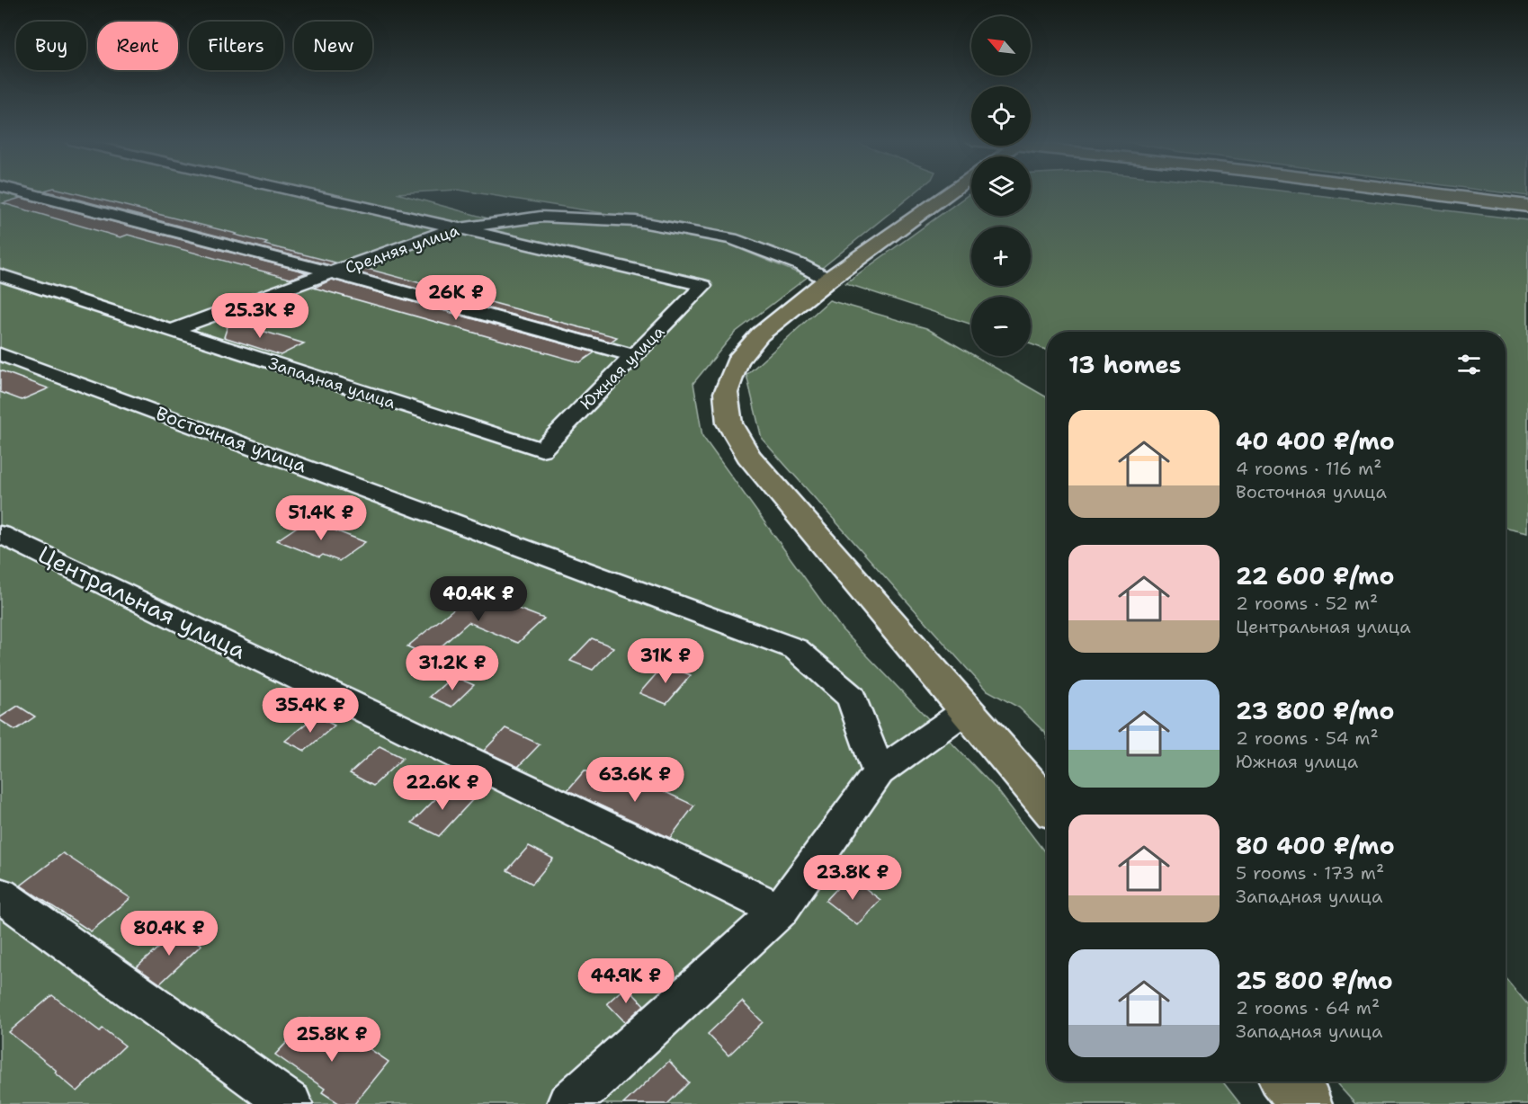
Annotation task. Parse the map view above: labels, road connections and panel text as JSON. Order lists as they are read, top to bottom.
{
  "streets": {
    "street": [
      "Средняя улица",
      "Южная улица",
      "Западная улица",
      "Восточная улица",
      "Центральная улица"
    ]
  },
  "crossings": [
    ["Средняя улица", "Южная улица"],
    ["Средняя улица", "Западная улица"],
    ["Южная улица", "Западная улица"]
  ],
  "north": "top left",
  "page": {
    "map_buttons": ["+", "−"],
    "chip": [
      "Buy",
      "Rent",
      "Filters",
      "New"
    ],
    "price": [
      "26K ₽",
      "25.3K ₽",
      "51.4K ₽",
      "40.4K ₽",
      "31K ₽",
      "31.2K ₽",
      "35.4K ₽",
      "63.6K ₽",
      "22.6K ₽",
      "23.8K ₽",
      "80.4K ₽",
      "44.9K ₽",
      "25.8K ₽"
    ],
    "heading": "13 homes",
    "list": [
      {
        "name": "40 400 ₽/mo",
        "note": "4 rooms · 116 m² · Восточная улица"
      },
      {
        "name": "22 600 ₽/mo",
        "note": "2 rooms · 52 m² · Центральная улица"
      },
      {
        "name": "23 800 ₽/mo",
        "note": "2 rooms · 54 m² · Южная улица"
      },
      {
        "name": "80 400 ₽/mo",
        "note": "5 rooms · 173 m² · Западная улица"
      },
      {
        "name": "25 800 ₽/mo",
        "note": "2 rooms · 64 m² · Западная улица"
      }
    ]
  }
}
